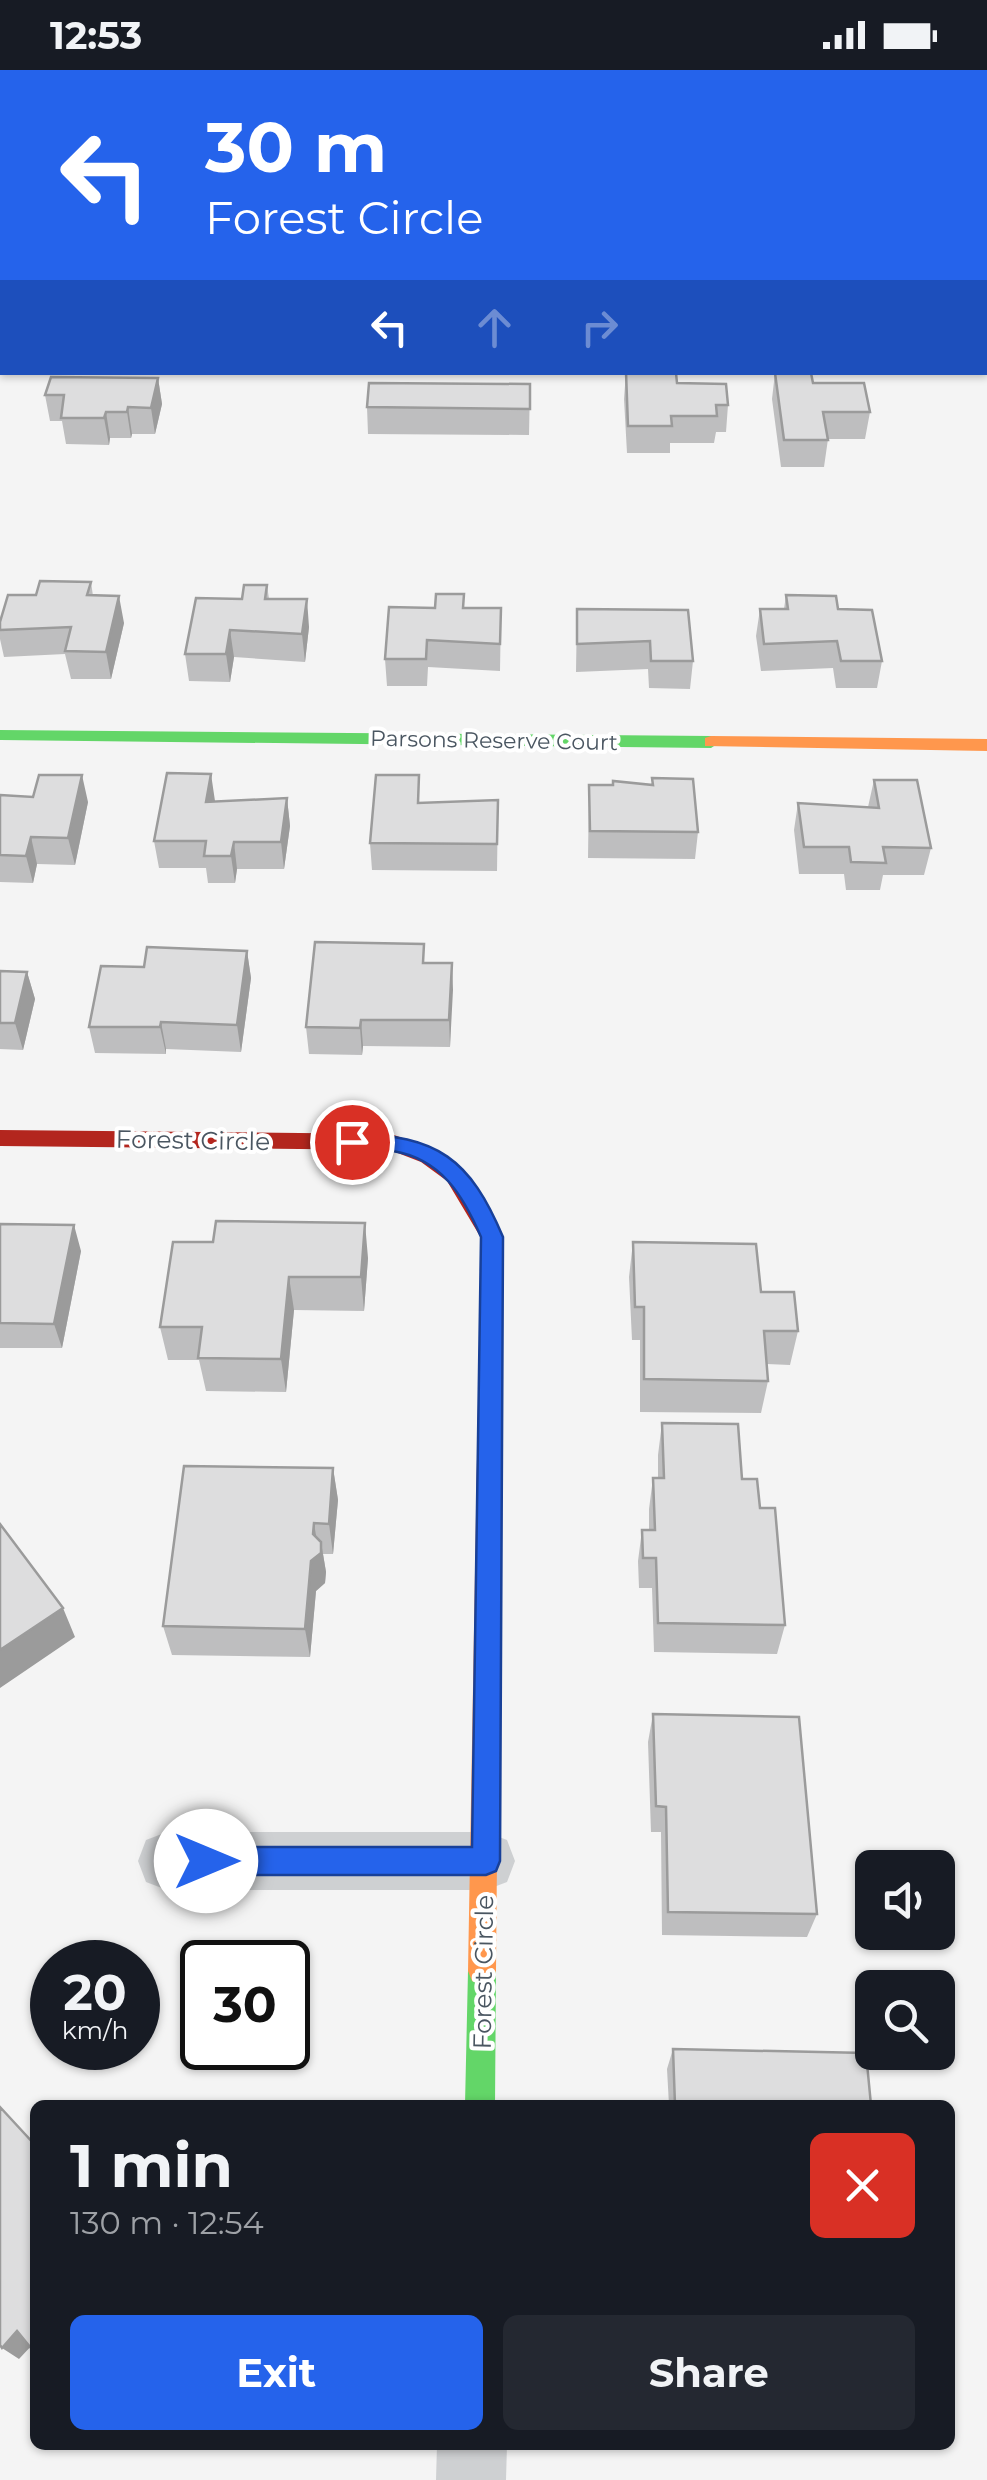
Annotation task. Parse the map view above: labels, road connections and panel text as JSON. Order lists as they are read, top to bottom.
{
  "streets": {
    "street": ["Parsons Reserve Court", "Forest Circle"]
  },
  "page": {
    "status": "12:53",
    "turn": ["30 m", "Forest Circle"],
    "speed": "20 km/h",
    "limit": "30",
    "heading": ["1 min", "130 m · 12:54"],
    "buttons": ["Exit", "Share"]
  }
}
